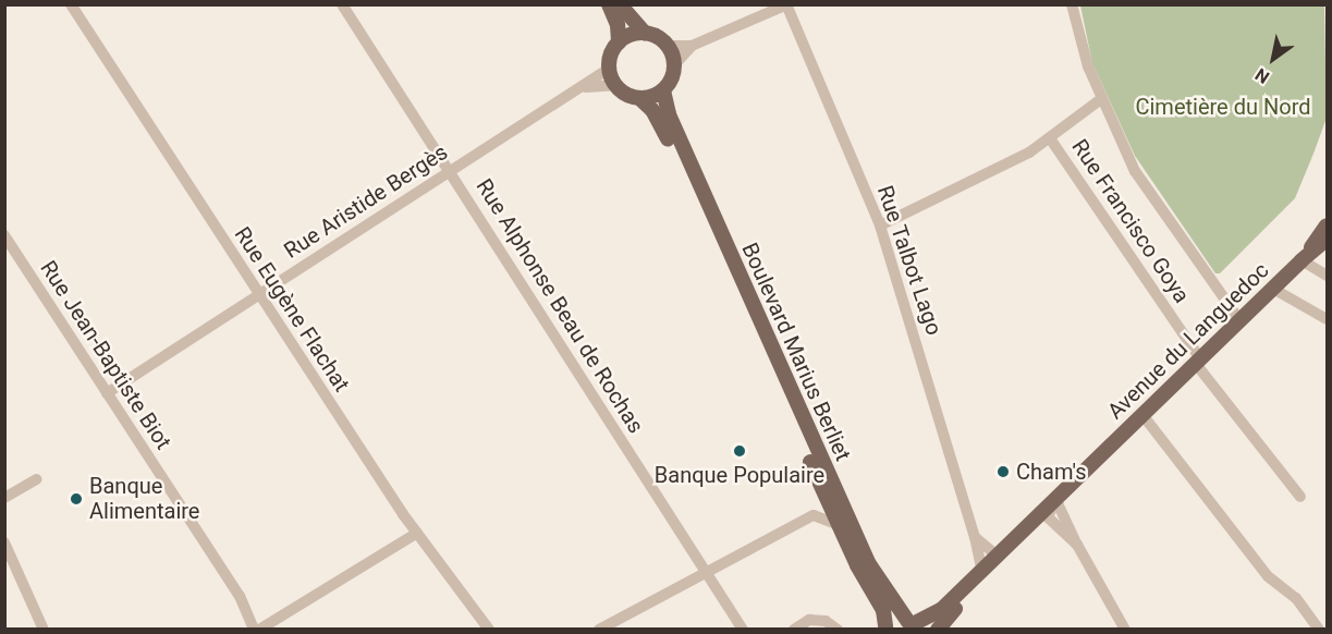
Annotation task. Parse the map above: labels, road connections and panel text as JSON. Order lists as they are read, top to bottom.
{
  "streets": {
    "main road": ["Avenue du Languedoc", "Boulevard Marius Berliet"],
    "street": [
      "Rue Aristide Bergès",
      "Rue Francisco Goya",
      "Rue Talbot Lago",
      "Rue Alphonse Beau de Rochas",
      "Rue Eugène Flachat",
      "Rue Jean-Baptiste Biot"
    ]
  },
  "crossings": [
    ["Rue Aristide Bergès", "Rue Alphonse Beau de Rochas"],
    ["Rue Aristide Bergès", "Rue Eugène Flachat"],
    ["Rue Aristide Bergès", "Boulevard Marius Berliet"],
    ["Rue Aristide Bergès", "Rue Jean-Baptiste Biot"],
    ["Rue Francisco Goya", "Avenue du Languedoc"],
    ["Rue Talbot Lago", "Avenue du Languedoc"],
    ["Avenue du Languedoc", "Boulevard Marius Berliet"]
  ],
  "parks": ["Cimetière du Nord"],
  "places": ["Banque Populaire", "Cham's", "Banque Alimentaire"],
  "north": "bottom left"
}
